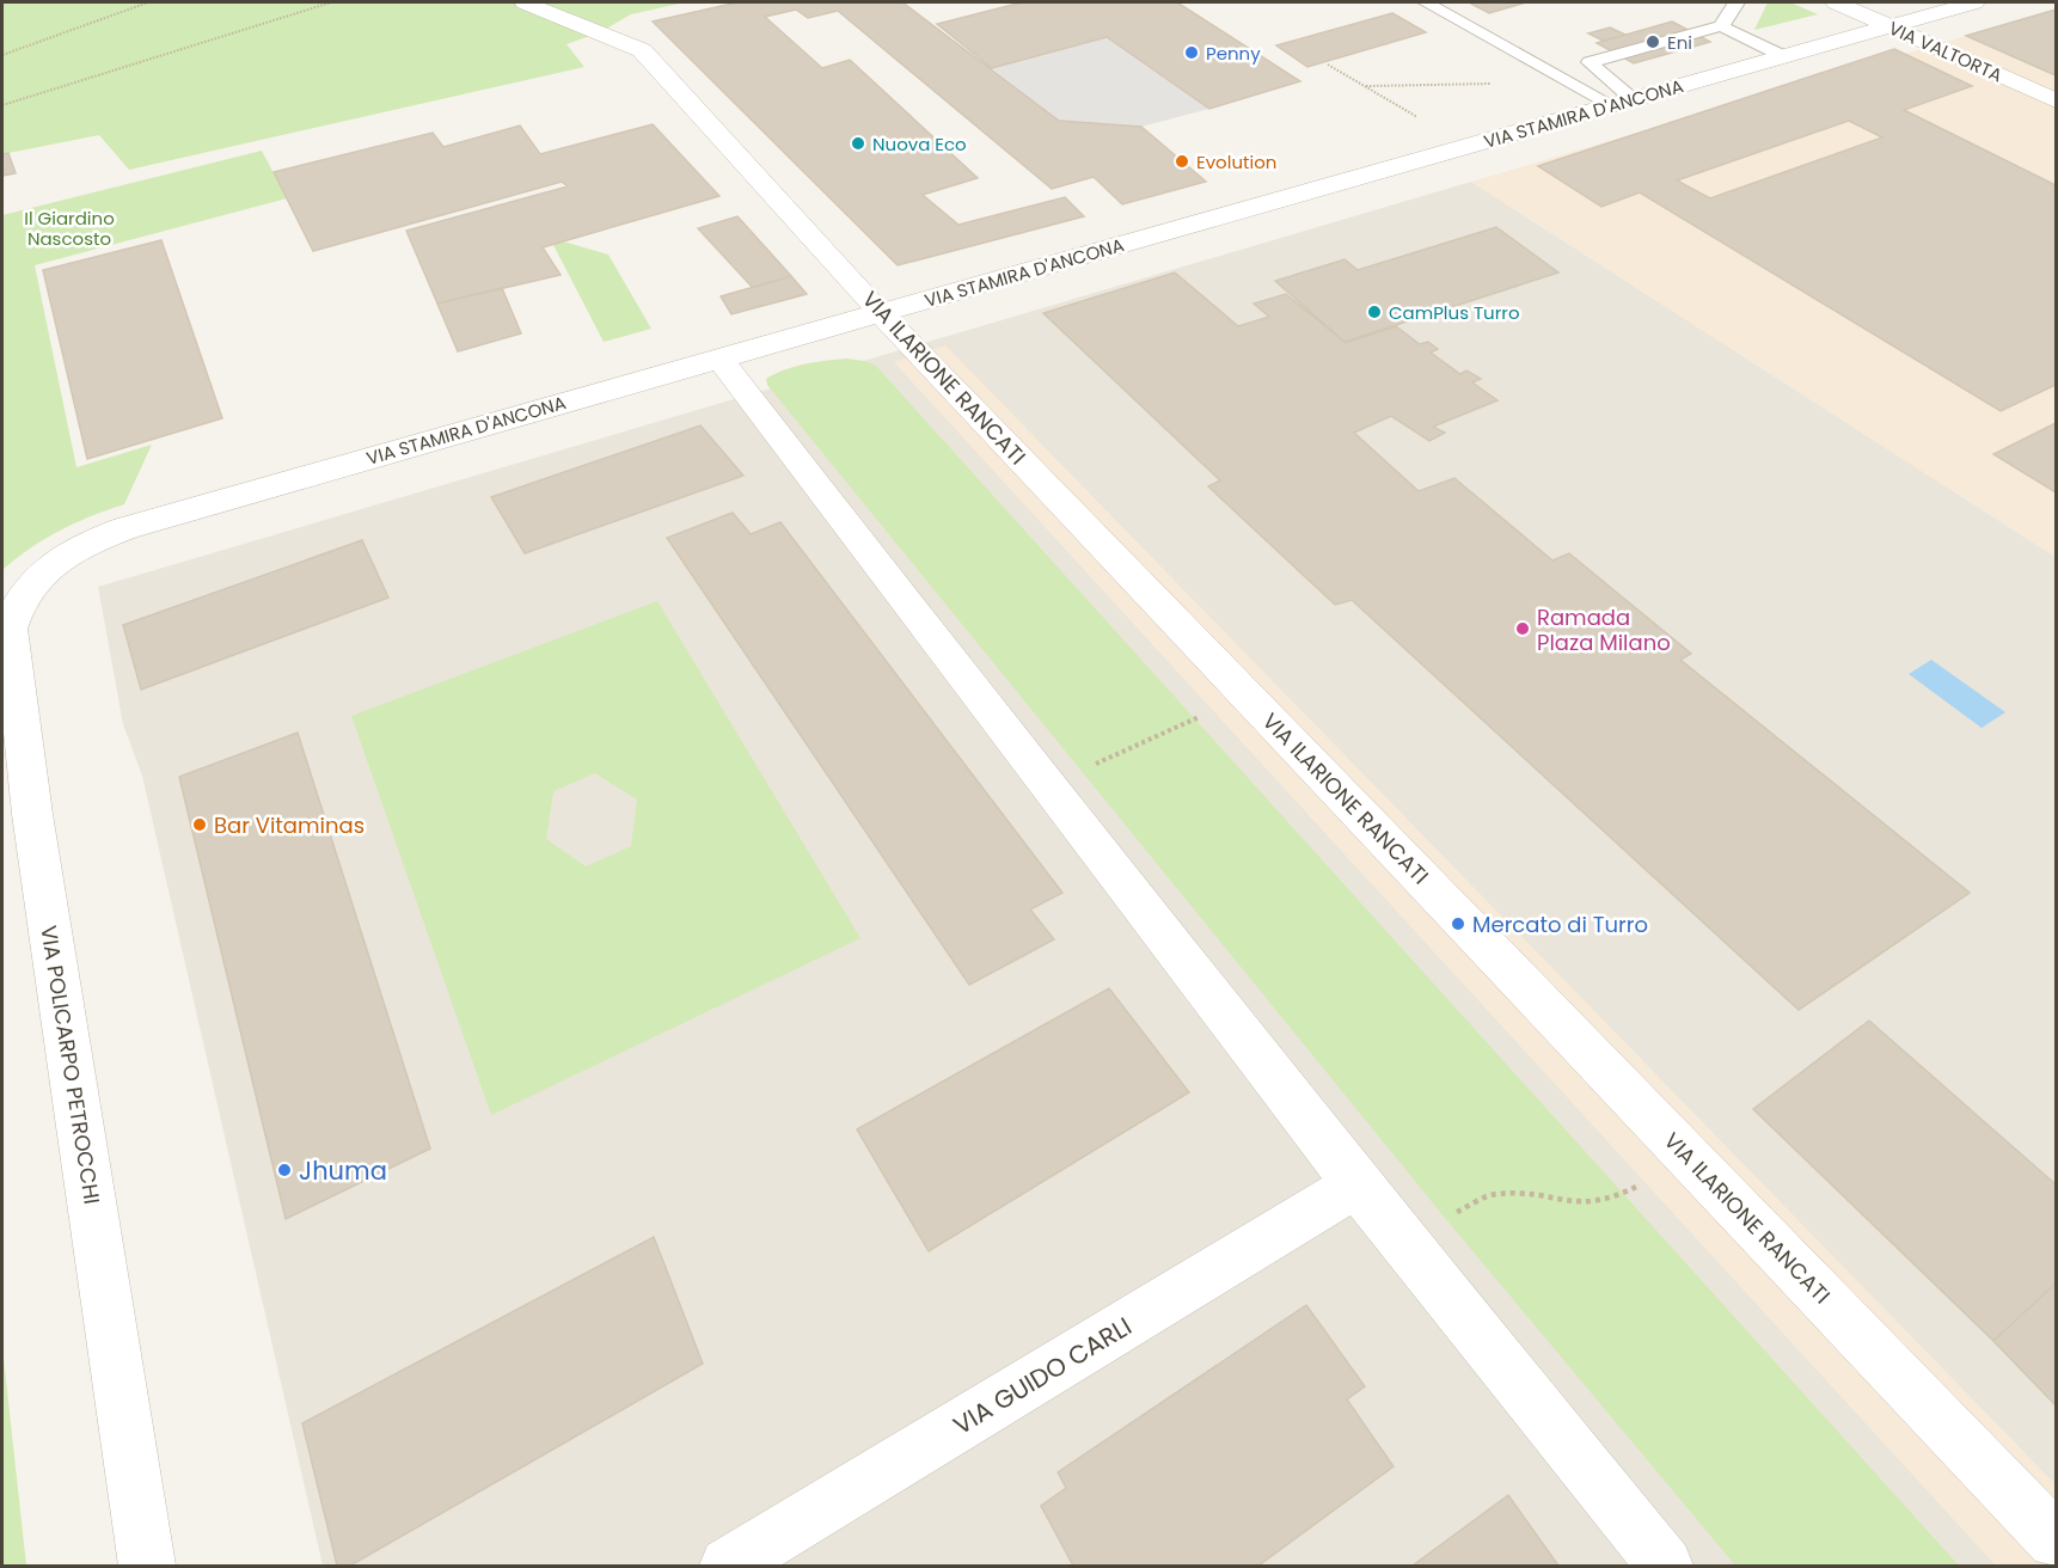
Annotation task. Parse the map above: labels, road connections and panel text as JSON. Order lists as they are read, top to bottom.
{
  "streets": {
    "street": [
      "VIA VALTORTA",
      "VIA STAMIRA D'ANCONA",
      "VIA ILARIONE RANCATI",
      "VIA POLICARPO PETROCCHI",
      "VIA GUIDO CARLI"
    ]
  },
  "crossings": [
    ["VIA VALTORTA", "VIA STAMIRA D'ANCONA"],
    ["VIA STAMIRA D'ANCONA", "VIA ILARIONE RANCATI"],
    ["VIA STAMIRA D'ANCONA", "VIA POLICARPO PETROCCHI"]
  ],
  "parks": ["Il Giardino Nascosto"],
  "places": [
    "Eni",
    "Penny",
    "Nuova Eco",
    "Evolution",
    "CamPlus Turro",
    "Ramada Plaza Milano",
    "Bar Vitaminas",
    "Mercato di Turro",
    "Jhuma"
  ]
}
